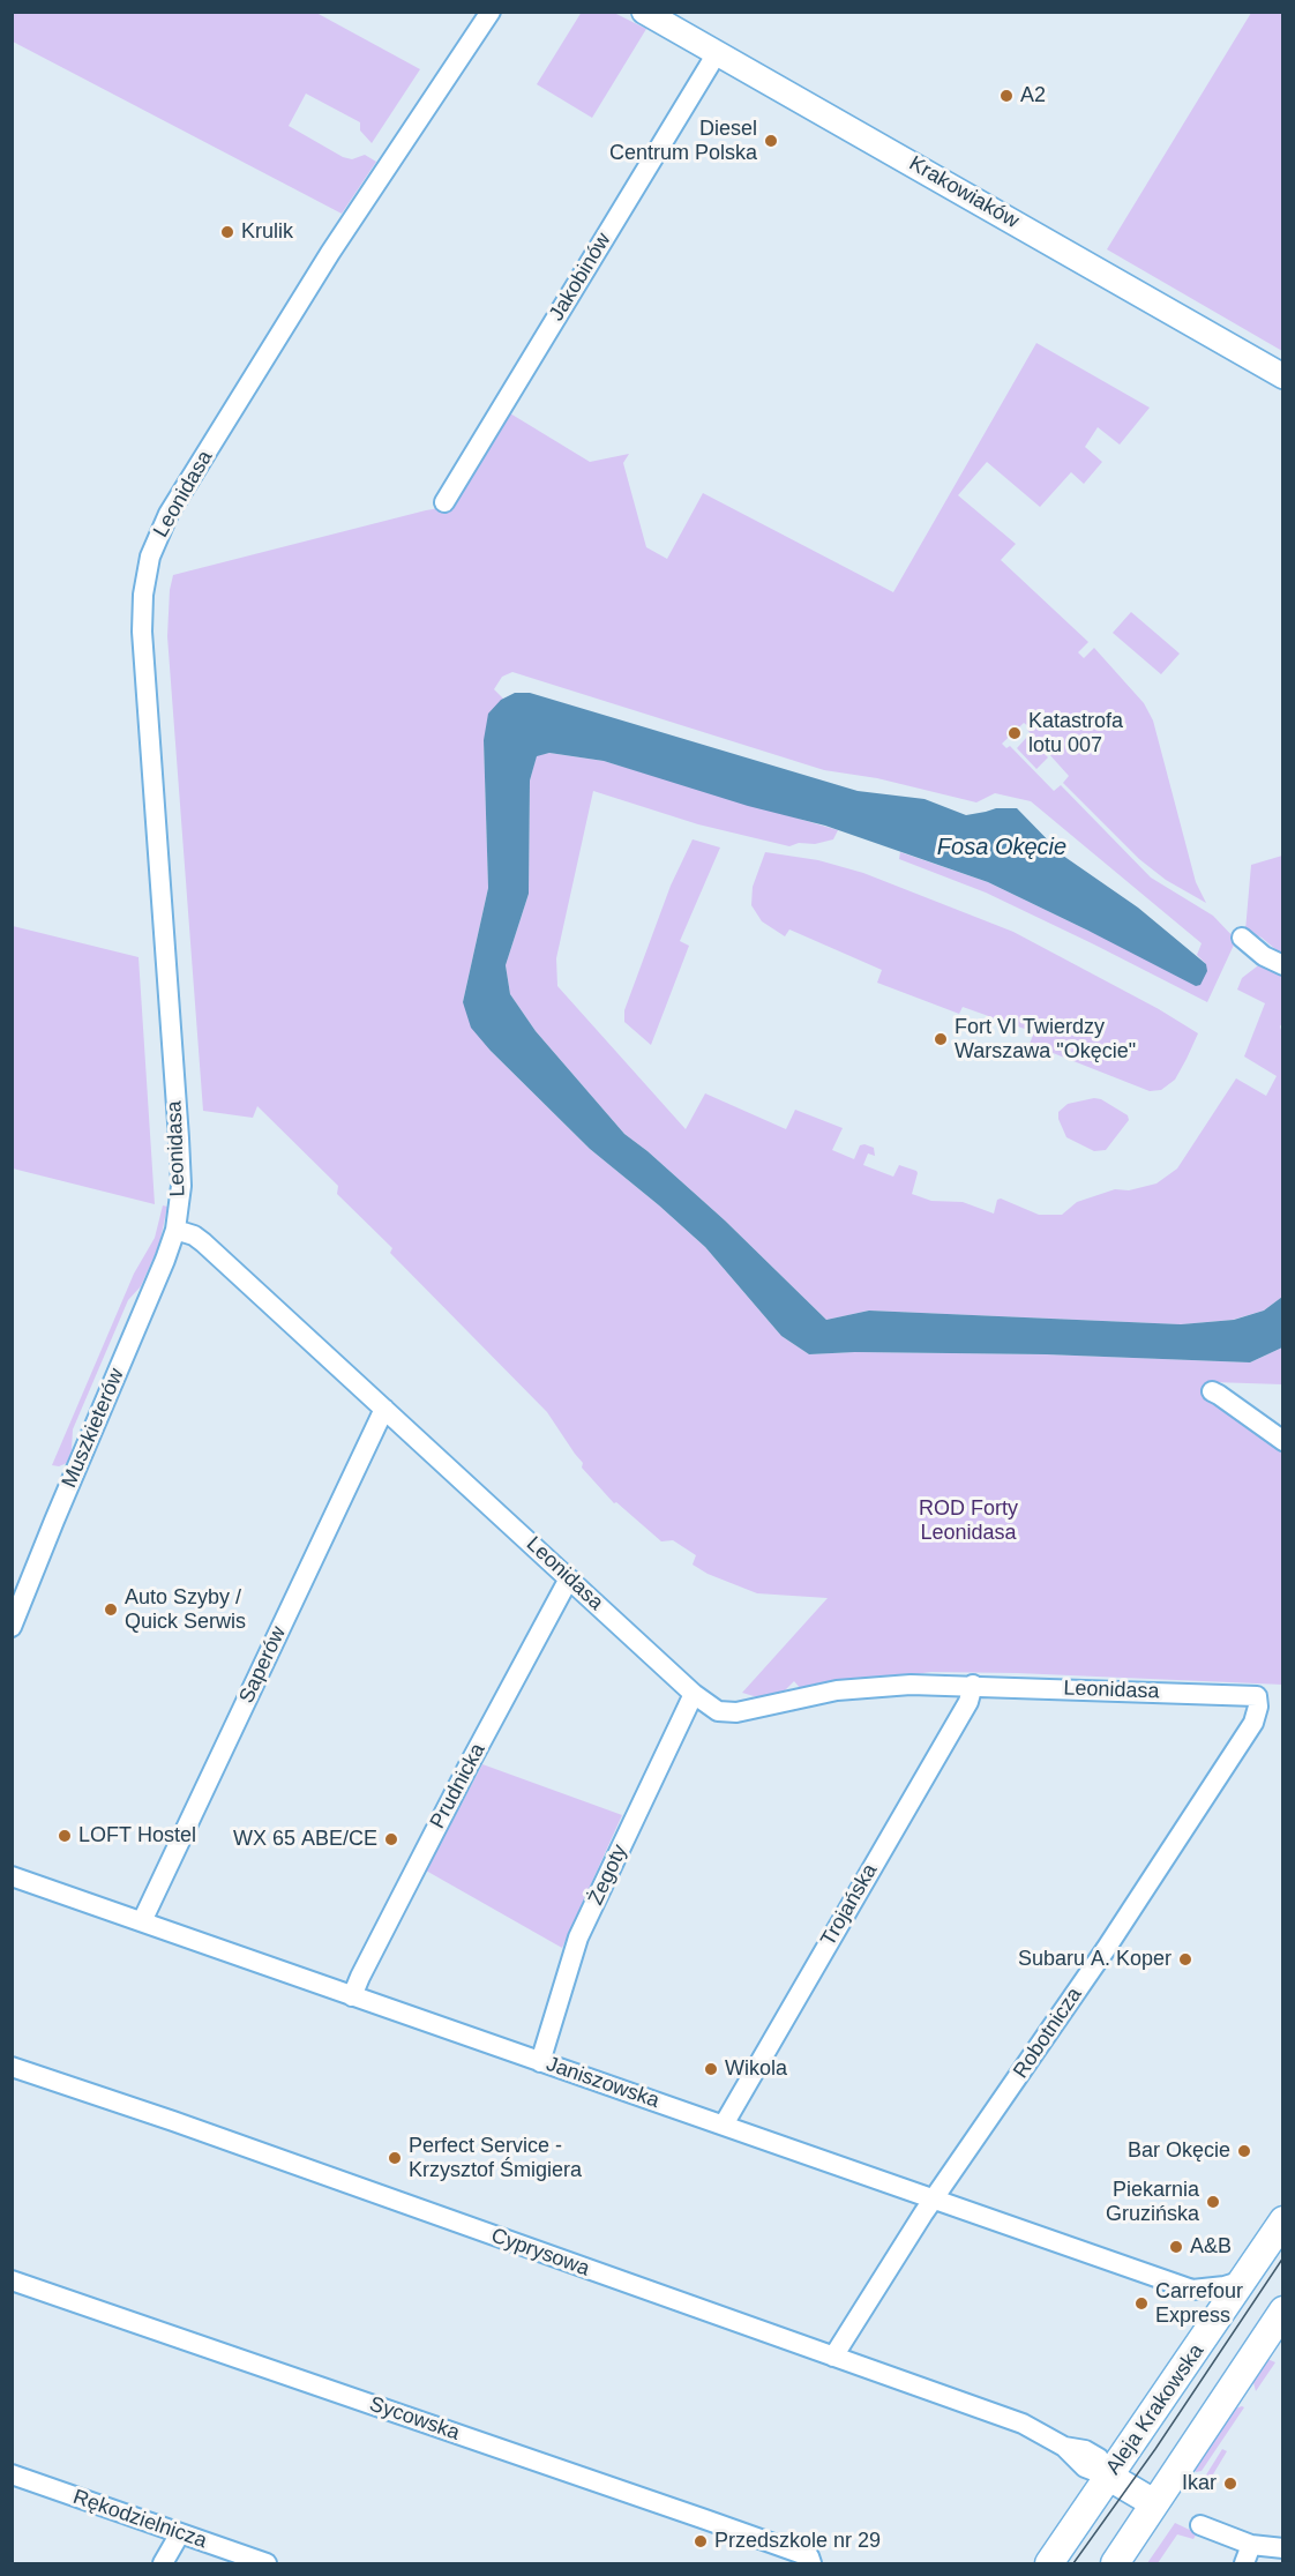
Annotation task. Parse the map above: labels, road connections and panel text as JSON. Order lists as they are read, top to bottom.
{
  "streets": {
    "main road": ["Aleja Krakowska"],
    "street": [
      "Krakowiaków",
      "Jakobinów",
      "Leonidasa",
      "Muszkieterów",
      "Saperów",
      "Prudnicka",
      "Żegoty",
      "Trojańska",
      "Robotnicza",
      "Janiszowska",
      "Cyprysowa",
      "Sycowska",
      "Rękodzielnicza"
    ]
  },
  "crossings": [
    ["Krakowiaków", "Jakobinów"],
    ["Leonidasa", "Muszkieterów"],
    ["Leonidasa", "Saperów"],
    ["Leonidasa", "Prudnicka"],
    ["Leonidasa", "Żegoty"],
    ["Leonidasa", "Trojańska"],
    ["Leonidasa", "Robotnicza"],
    ["Saperów", "Janiszowska"],
    ["Prudnicka", "Janiszowska"],
    ["Żegoty", "Janiszowska"],
    ["Trojańska", "Janiszowska"],
    ["Robotnicza", "Janiszowska"],
    ["Robotnicza", "Cyprysowa"],
    ["Janiszowska", "Aleja Krakowska"],
    ["Cyprysowa", "Aleja Krakowska"]
  ],
  "water": ["Fosa Okęcie"],
  "parks": ["ROD Forty Leonidasa"],
  "places": [
    "A2",
    "Diesel Centrum Polska",
    "Krulik",
    "Katastrofa lotu 007",
    "Fort VI Twierdzy Warszawa \"Okęcie\"",
    "Auto Szyby / Quick Serwis",
    "LOFT Hostel",
    "WX 65 ABE/CE",
    "Subaru A. Koper",
    "Wikola",
    "Bar Okęcie",
    "Perfect Service - Krzysztof Śmigiera",
    "Piekarnia Gruzińska",
    "A&B",
    "Carrefour Express",
    "Ikar",
    "Przedszkole nr 29"
  ]
}
